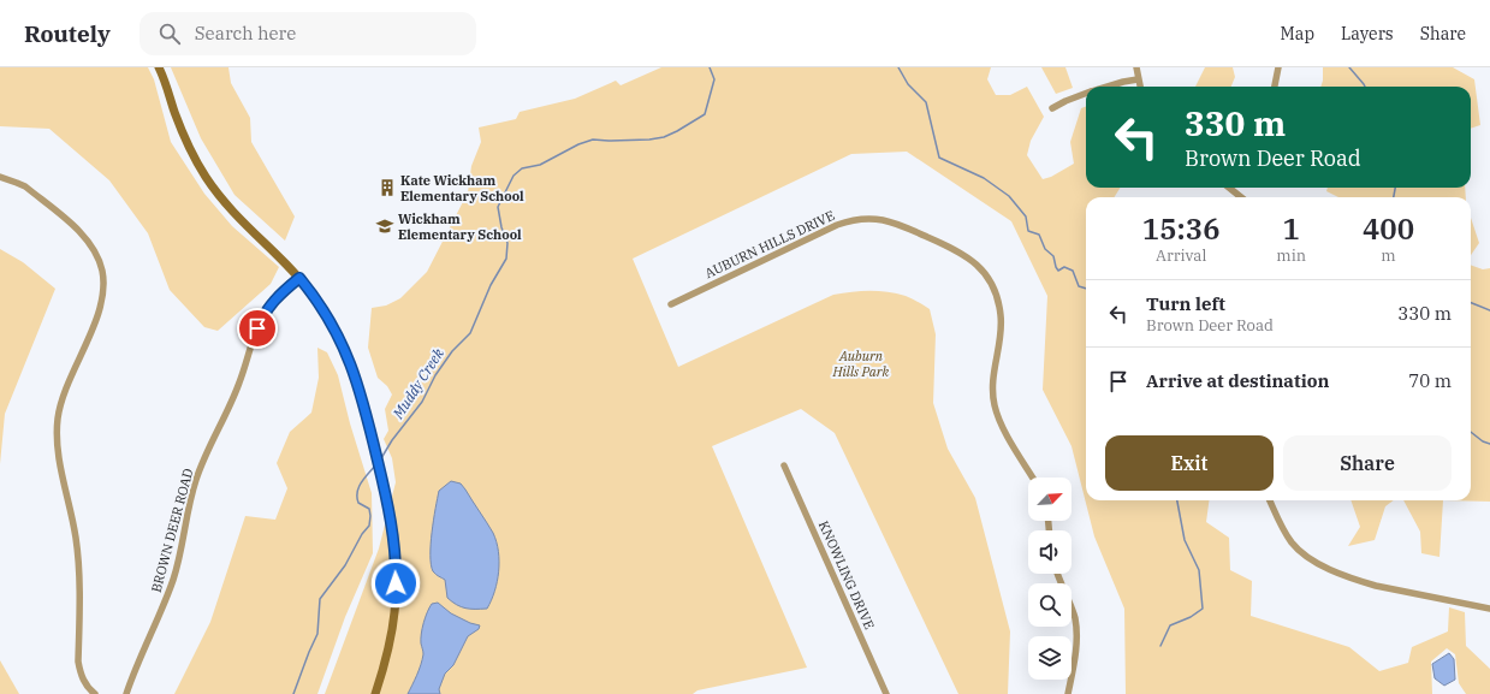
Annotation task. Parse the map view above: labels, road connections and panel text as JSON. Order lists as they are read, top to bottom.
{
  "streets": {
    "street": ["AUBURN HILLS DRIVE", "BROWN DEER ROAD", "KNOWLING DRIVE"]
  },
  "water": ["Muddy Creek"],
  "parks": ["Auburn Hills Park"],
  "places": {
    "building": ["Kate Wickham Elementary School"],
    "school or university": ["Wickham Elementary School"]
  },
  "north": "top right",
  "page": {
    "header": "Routely",
    "search": "Search here",
    "nav": ["Map", "Layers", "Share"],
    "turn": ["330 m", "Brown Deer Road"],
    "eta": [
      "15:36",
      "Arrival",
      "1",
      "min",
      "400",
      "m"
    ],
    "list": [
      {
        "name": "Turn left",
        "note": "Brown Deer Road",
        "value": "330 m"
      },
      {
        "name": "Arrive at destination",
        "value": "70 m"
      }
    ],
    "buttons": ["Exit", "Share"]
  }
}
